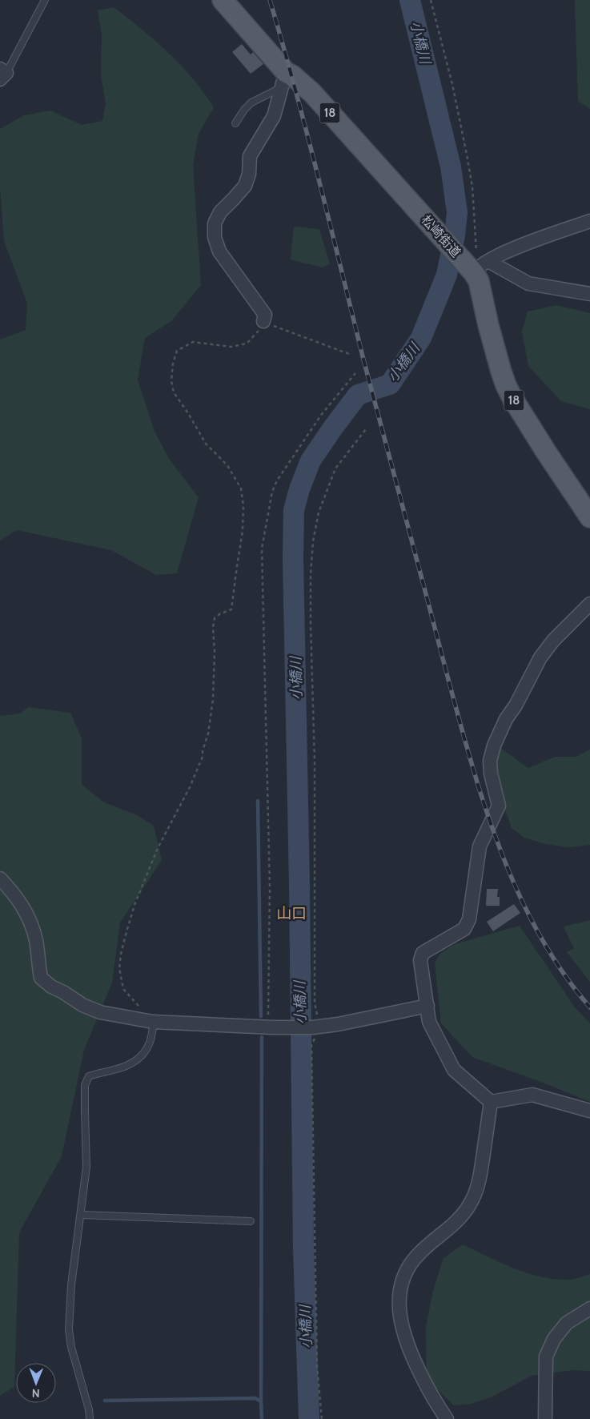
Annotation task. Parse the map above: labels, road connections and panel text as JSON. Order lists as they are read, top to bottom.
{
  "streets": {
    "main road": ["18", "松崎街道"]
  },
  "districts": ["山口"],
  "water": ["小橋川"],
  "north": "bottom"
}
